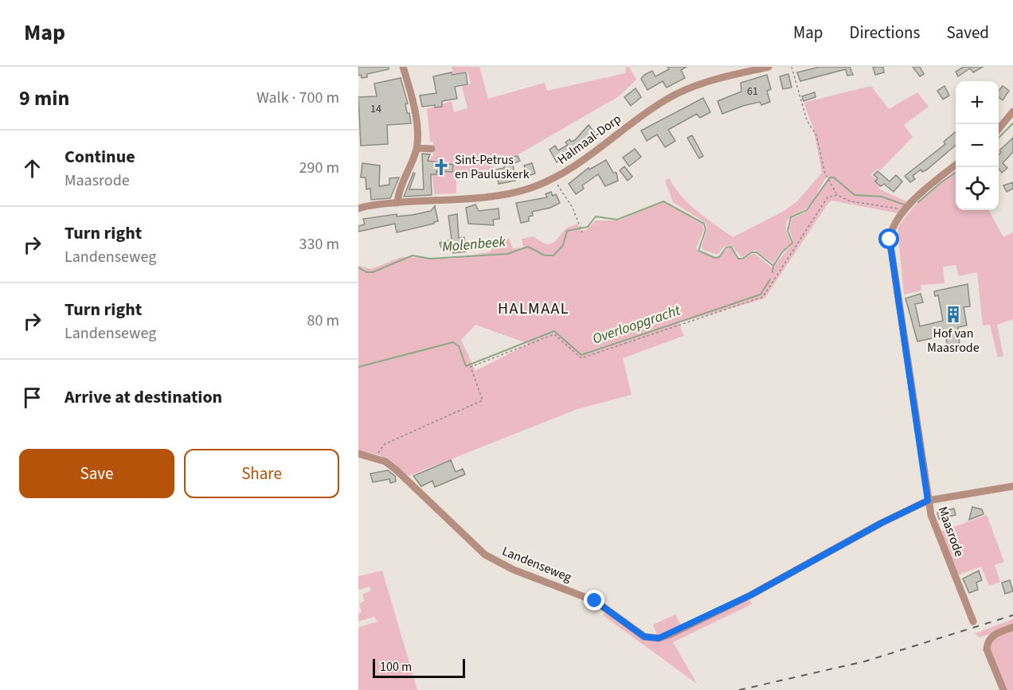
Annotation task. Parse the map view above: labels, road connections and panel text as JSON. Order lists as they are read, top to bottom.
{
  "streets": {
    "street": ["Halmaal-Dorp", "Maasrode", "Landenseweg"]
  },
  "crossings": [
    ["Maasrode", "Landenseweg"]
  ],
  "districts": ["HALMAAL"],
  "water": ["Molenbeek", "Overloopgracht"],
  "places": {
    "church": ["Sint-Petrus en Pauluskerk"],
    "building": ["Hof van Maasrode"]
  },
  "house_numbers": ["61", "14"],
  "scale_bar": "100 m",
  "page": {
    "header": "Map",
    "nav": ["Map", "Directions", "Saved"],
    "heading": ["9 min", "Walk · 700 m"],
    "map_buttons": ["+", "−"],
    "list": [
      ["Continue", "Maasrode", "290 m"],
      ["Turn right", "Landenseweg", "330 m"],
      ["Turn right", "Landenseweg", "80 m"],
      "Arrive at destination"
    ],
    "buttons": ["Save", "Share"],
    "scale": "100 m"
  }
}
